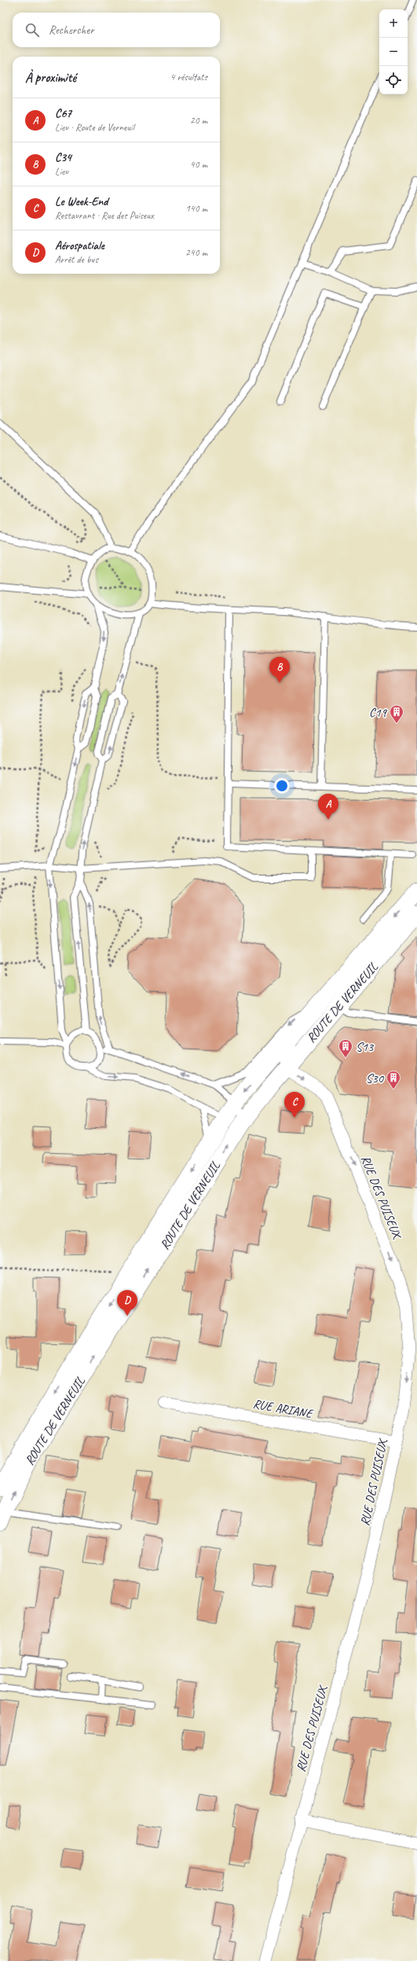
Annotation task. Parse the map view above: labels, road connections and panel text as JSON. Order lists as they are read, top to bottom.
{
  "streets": {
    "main road": ["ROUTE DE VERNEUIL"],
    "street": ["RUE DES PUISEUX", "RUE ARIANE"]
  },
  "crossings": [
    ["ROUTE DE VERNEUIL", "RUE DES PUISEUX"],
    ["RUE DES PUISEUX", "RUE ARIANE"]
  ],
  "one_way": ["RUE DES PUISEUX"],
  "places": {
    "building": ["C19", "S13", "S30"]
  },
  "page": {
    "map_buttons": ["+", "−"],
    "search": "Rechercher",
    "heading": ["À proximité", "4 résultats"],
    "list": [
      {
        "mark": "A",
        "name": "C67",
        "note": "Lieu · Route de Verneuil",
        "value": "20 m"
      },
      {
        "mark": "B",
        "name": "C34",
        "note": "Lieu",
        "value": "40 m"
      },
      {
        "mark": "C",
        "name": "Le Week-End",
        "note": "Restaurant · Rue des Puiseux",
        "value": "140 m"
      },
      {
        "mark": "D",
        "name": "Aérospatiale",
        "note": "Arrêt de bus",
        "value": "240 m"
      }
    ],
    "pins": [
      "B",
      "A",
      "C",
      "D"
    ]
  }
}
